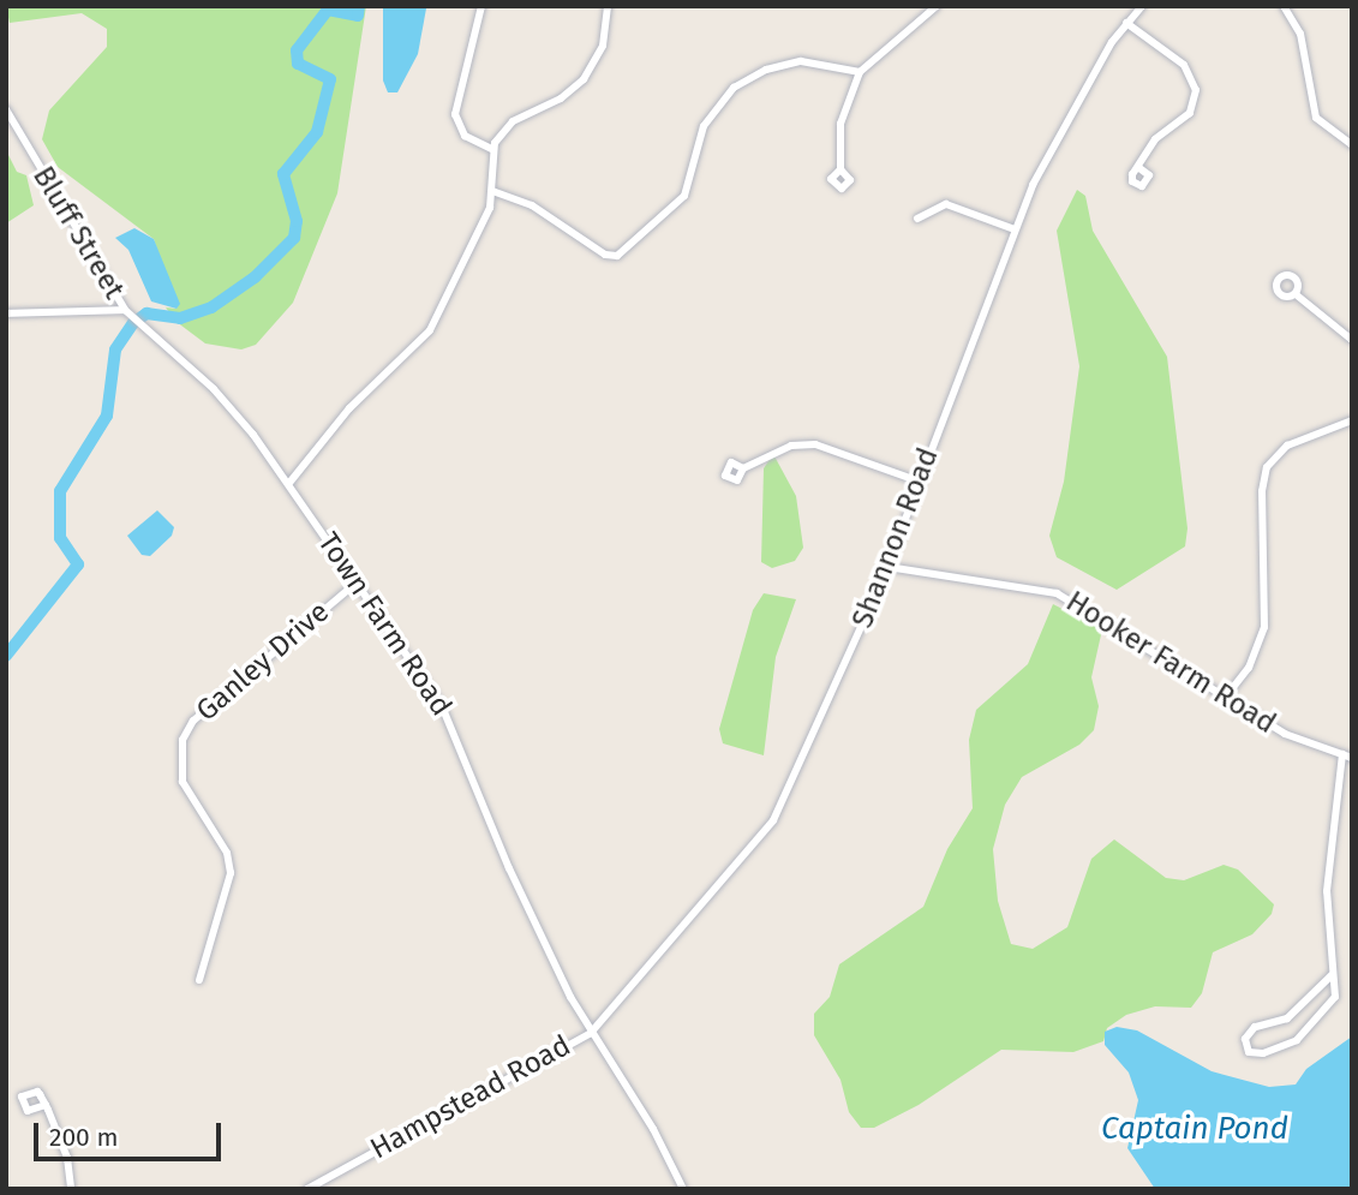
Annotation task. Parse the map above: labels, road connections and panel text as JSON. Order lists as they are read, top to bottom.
{
  "streets": {
    "street": [
      "Bluff Street",
      "Shannon Road",
      "Town Farm Road",
      "Ganley Drive",
      "Hooker Farm Road",
      "Hampstead Road"
    ]
  },
  "crossings": [
    ["Bluff Street", "Town Farm Road"],
    ["Shannon Road", "Town Farm Road"],
    ["Shannon Road", "Hooker Farm Road"],
    ["Shannon Road", "Hampstead Road"],
    ["Town Farm Road", "Ganley Drive"],
    ["Town Farm Road", "Hampstead Road"]
  ],
  "water": ["Captain Pond"],
  "scale_bar": "200 m"
}
